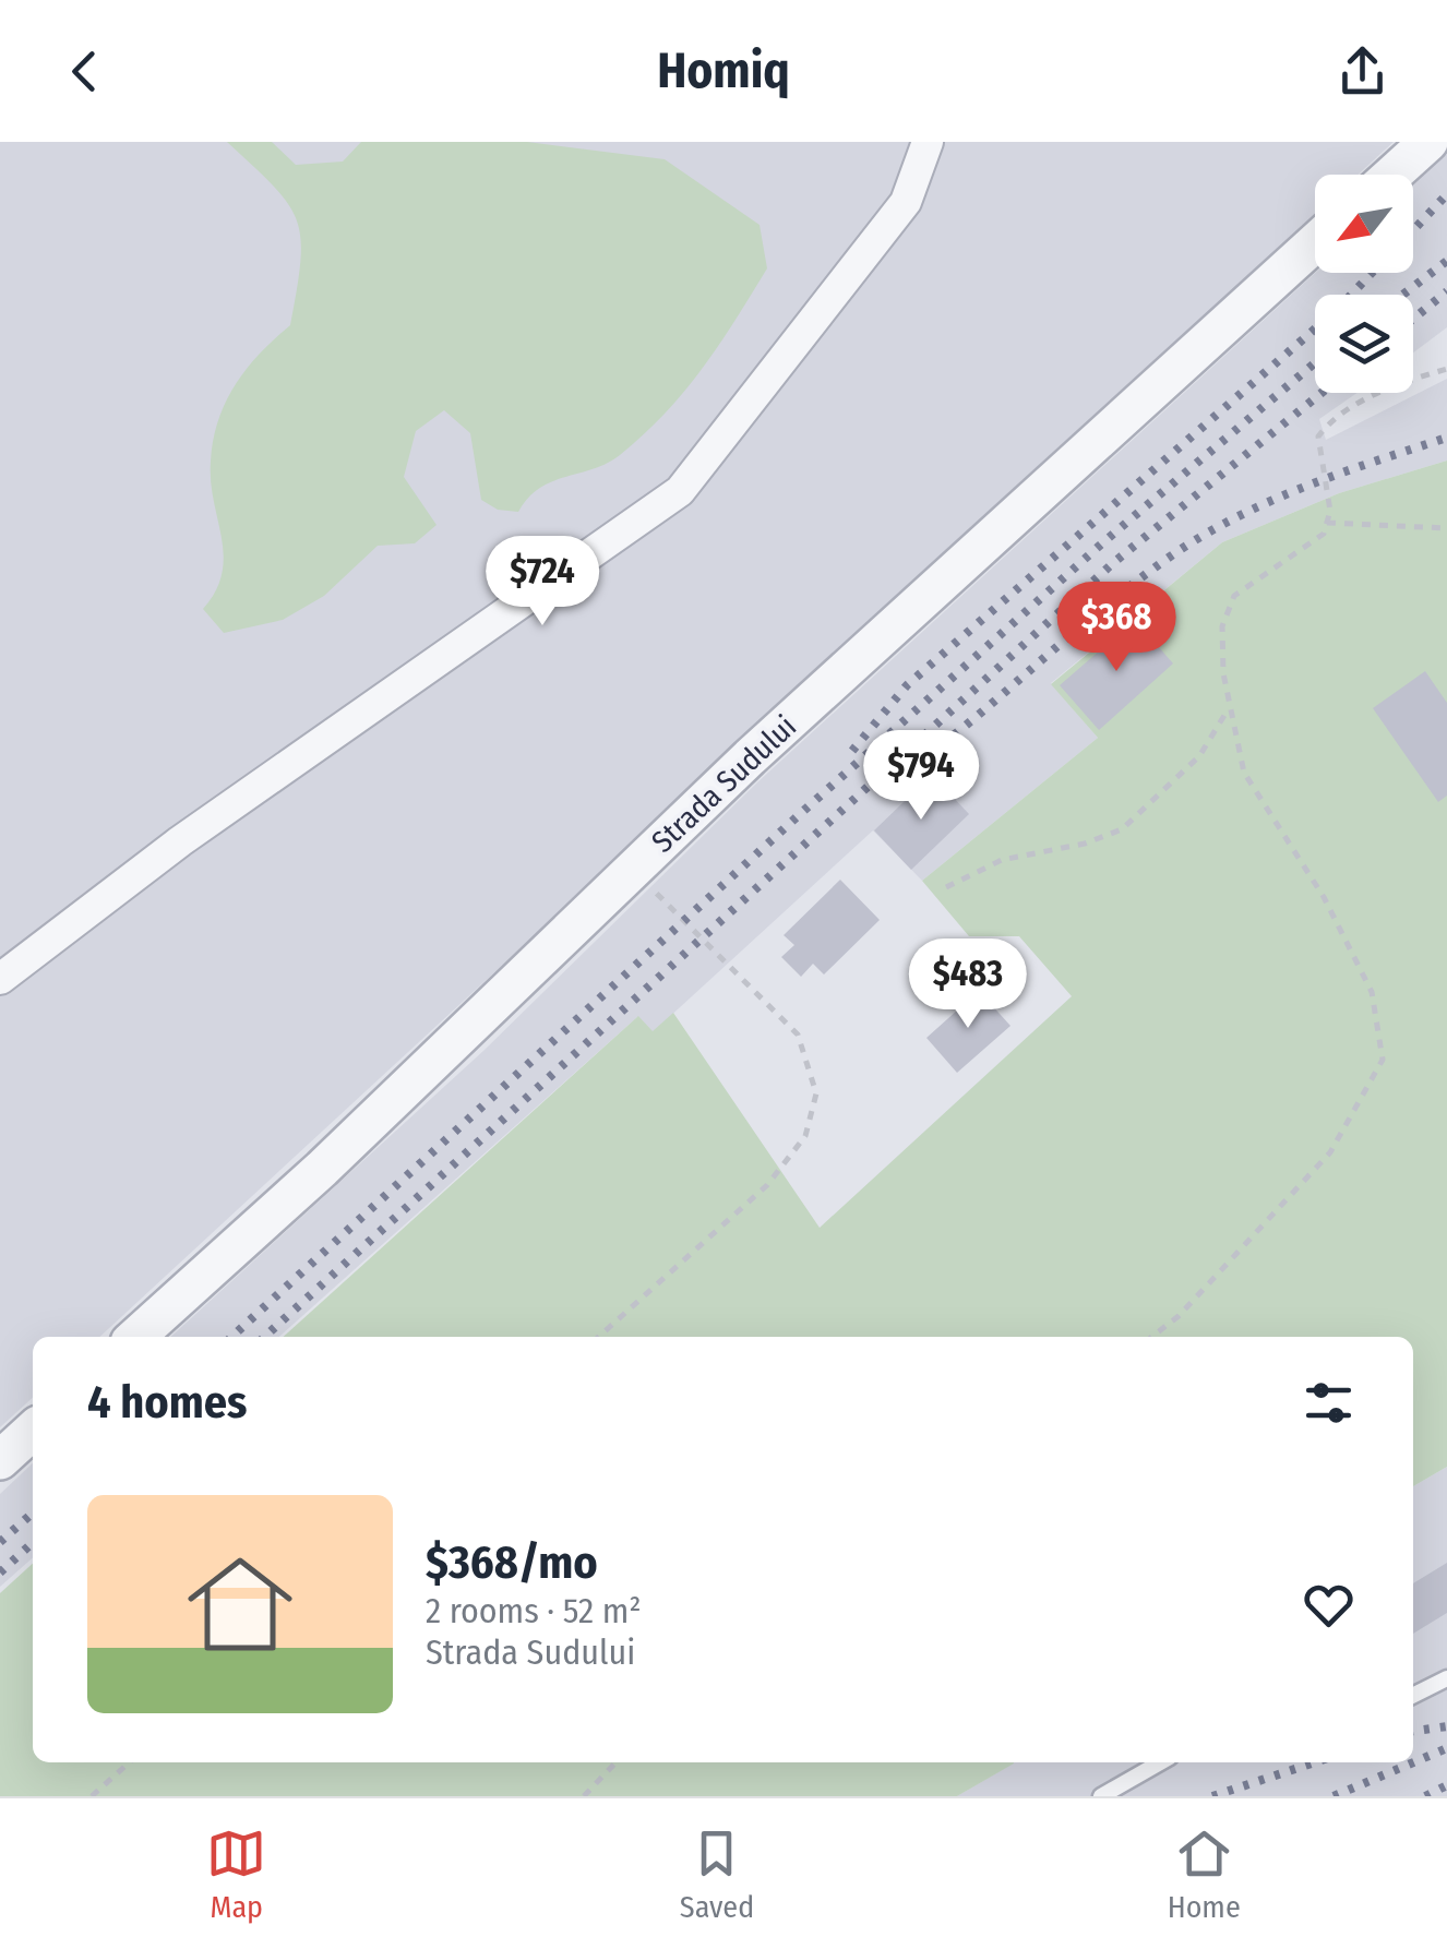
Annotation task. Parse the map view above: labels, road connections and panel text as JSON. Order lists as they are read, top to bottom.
{
  "streets": {
    "street": ["Strada Sudului"]
  },
  "north": "bottom left",
  "page": {
    "header": "Homiq",
    "price": [
      "$724",
      "$368",
      "$794",
      "$483"
    ],
    "heading": "4 homes",
    "list": [
      {
        "name": "$368/mo",
        "note": "2 rooms · 52 m² · Strada Sudului"
      }
    ],
    "tabs": ["Map", "Saved", "Home"]
  }
}
